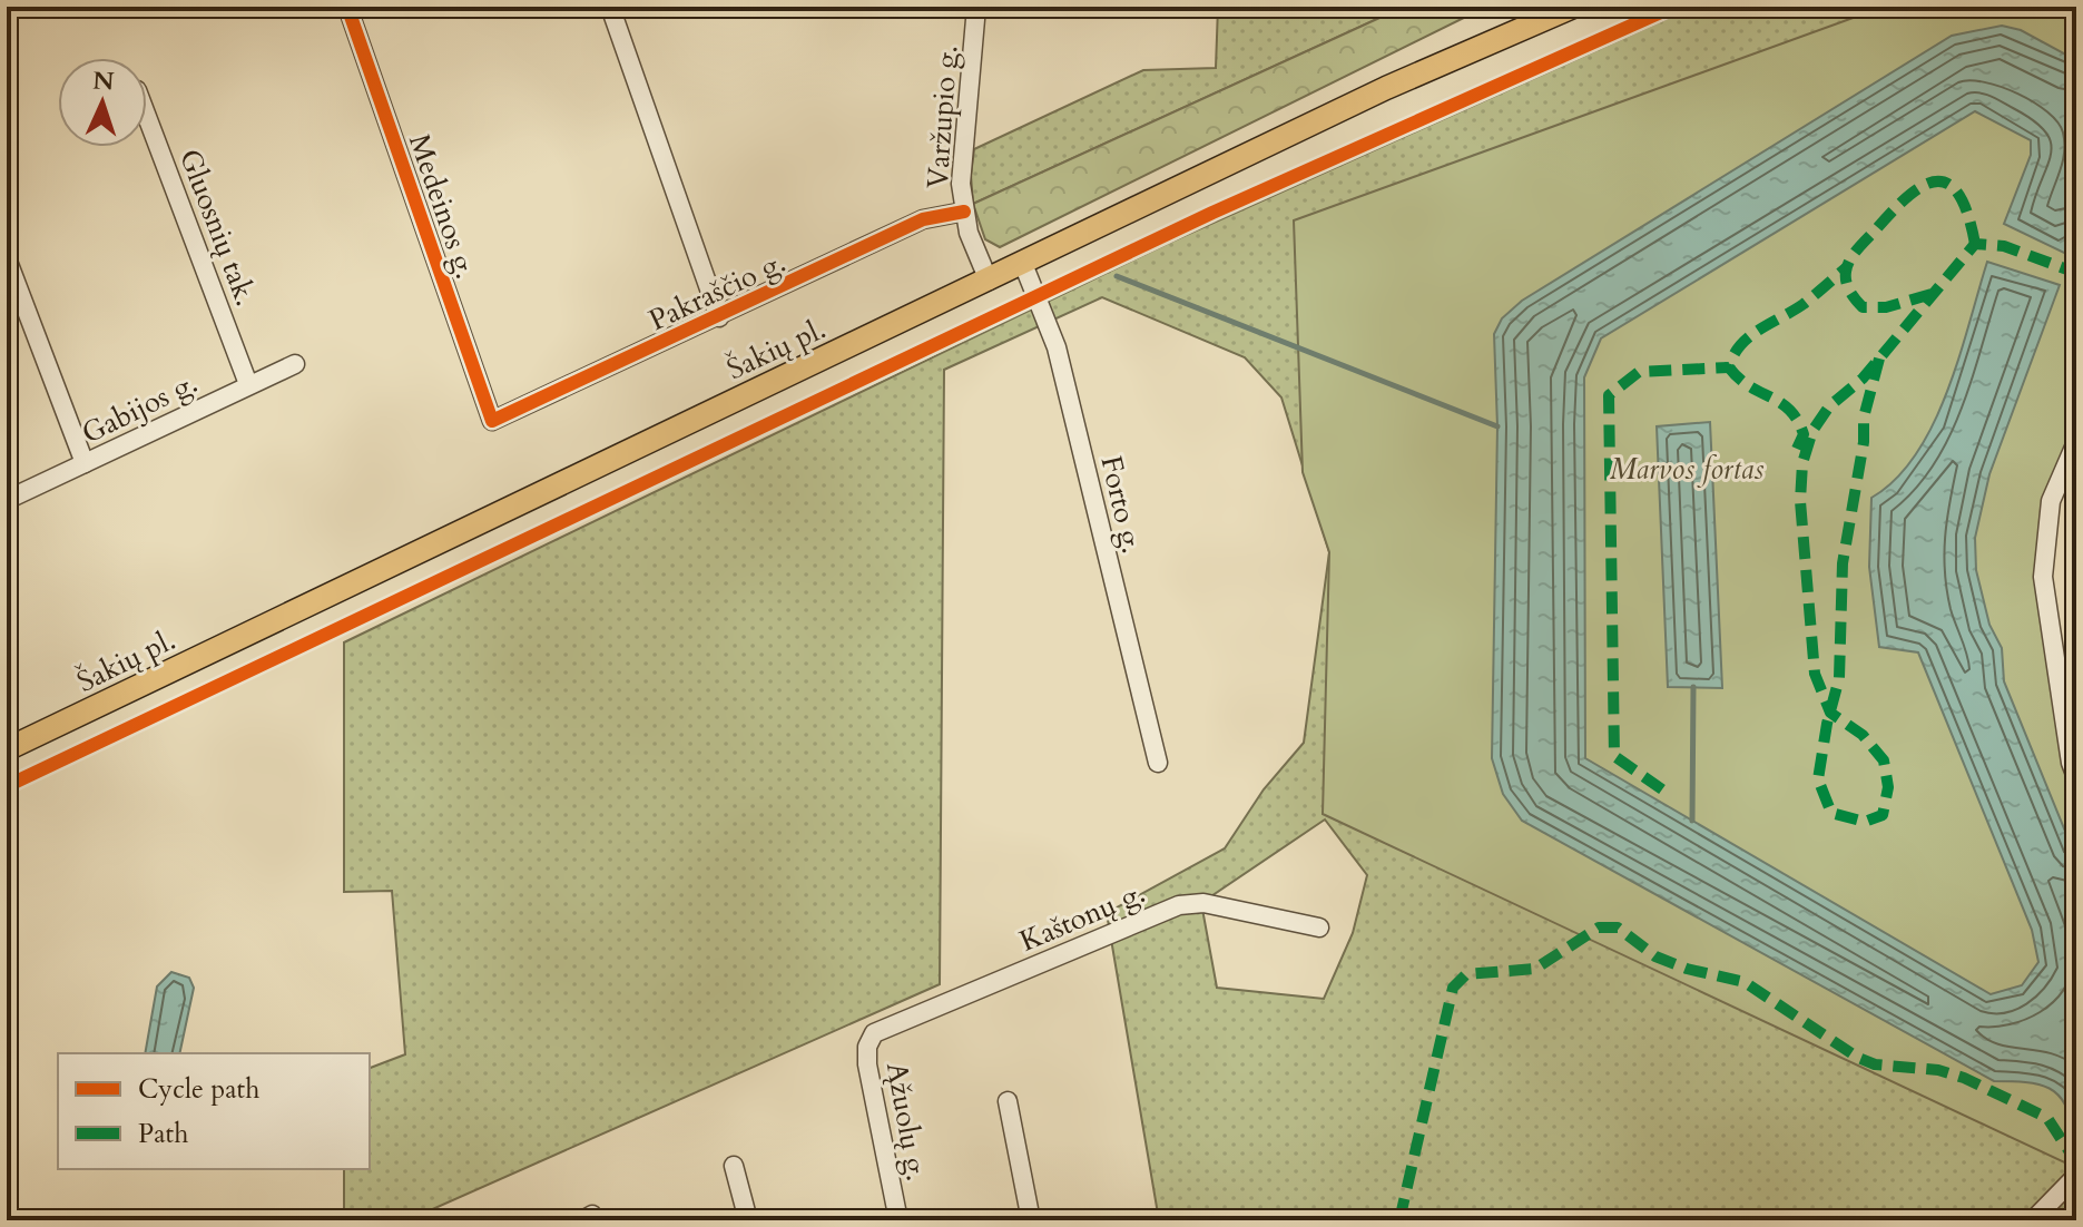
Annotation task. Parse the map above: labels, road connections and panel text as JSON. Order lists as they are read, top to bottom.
{
  "streets": {
    "main road": ["Šakių pl."],
    "street": [
      "Varžupio g.",
      "Medeinos g.",
      "Gluosnių tak.",
      "Pakraščio g.",
      "Gabijos g.",
      "Forto g.",
      "Kaštonų g.",
      "Ąžuolų g."
    ]
  },
  "crossings": [
    ["Varžupio g.", "Pakraščio g."],
    ["Varžupio g.", "Šakių pl."],
    ["Medeinos g.", "Pakraščio g."],
    ["Gluosnių tak.", "Gabijos g."],
    ["Šakių pl.", "Forto g."],
    ["Kaštonų g.", "Ąžuolų g."]
  ],
  "parks": ["Marvos fortas"],
  "legend": ["Cycle path", "Path"],
  "north": "top"
}
